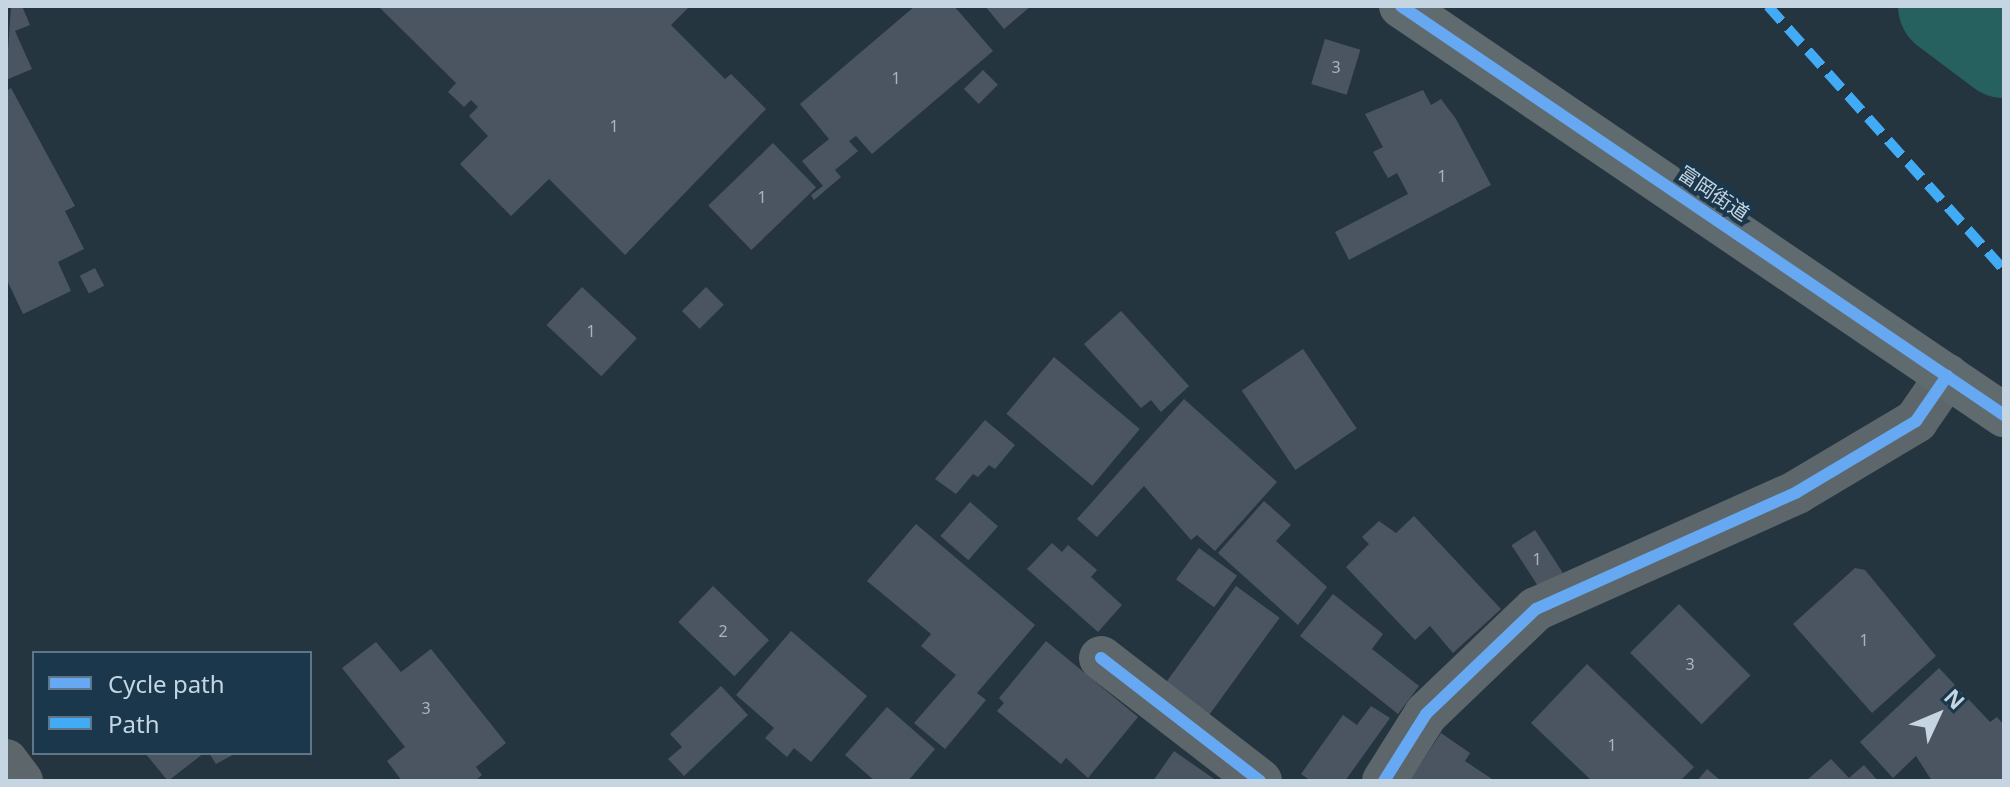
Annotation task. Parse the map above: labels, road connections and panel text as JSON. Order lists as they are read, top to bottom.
{
  "streets": {
    "street": ["富岡街道"]
  },
  "house_numbers": [
    "3",
    "1",
    "1",
    "1",
    "1",
    "1",
    "1",
    "2",
    "1",
    "3",
    "3",
    "1"
  ],
  "legend": ["Cycle path", "Path"],
  "north": "top right"
}
